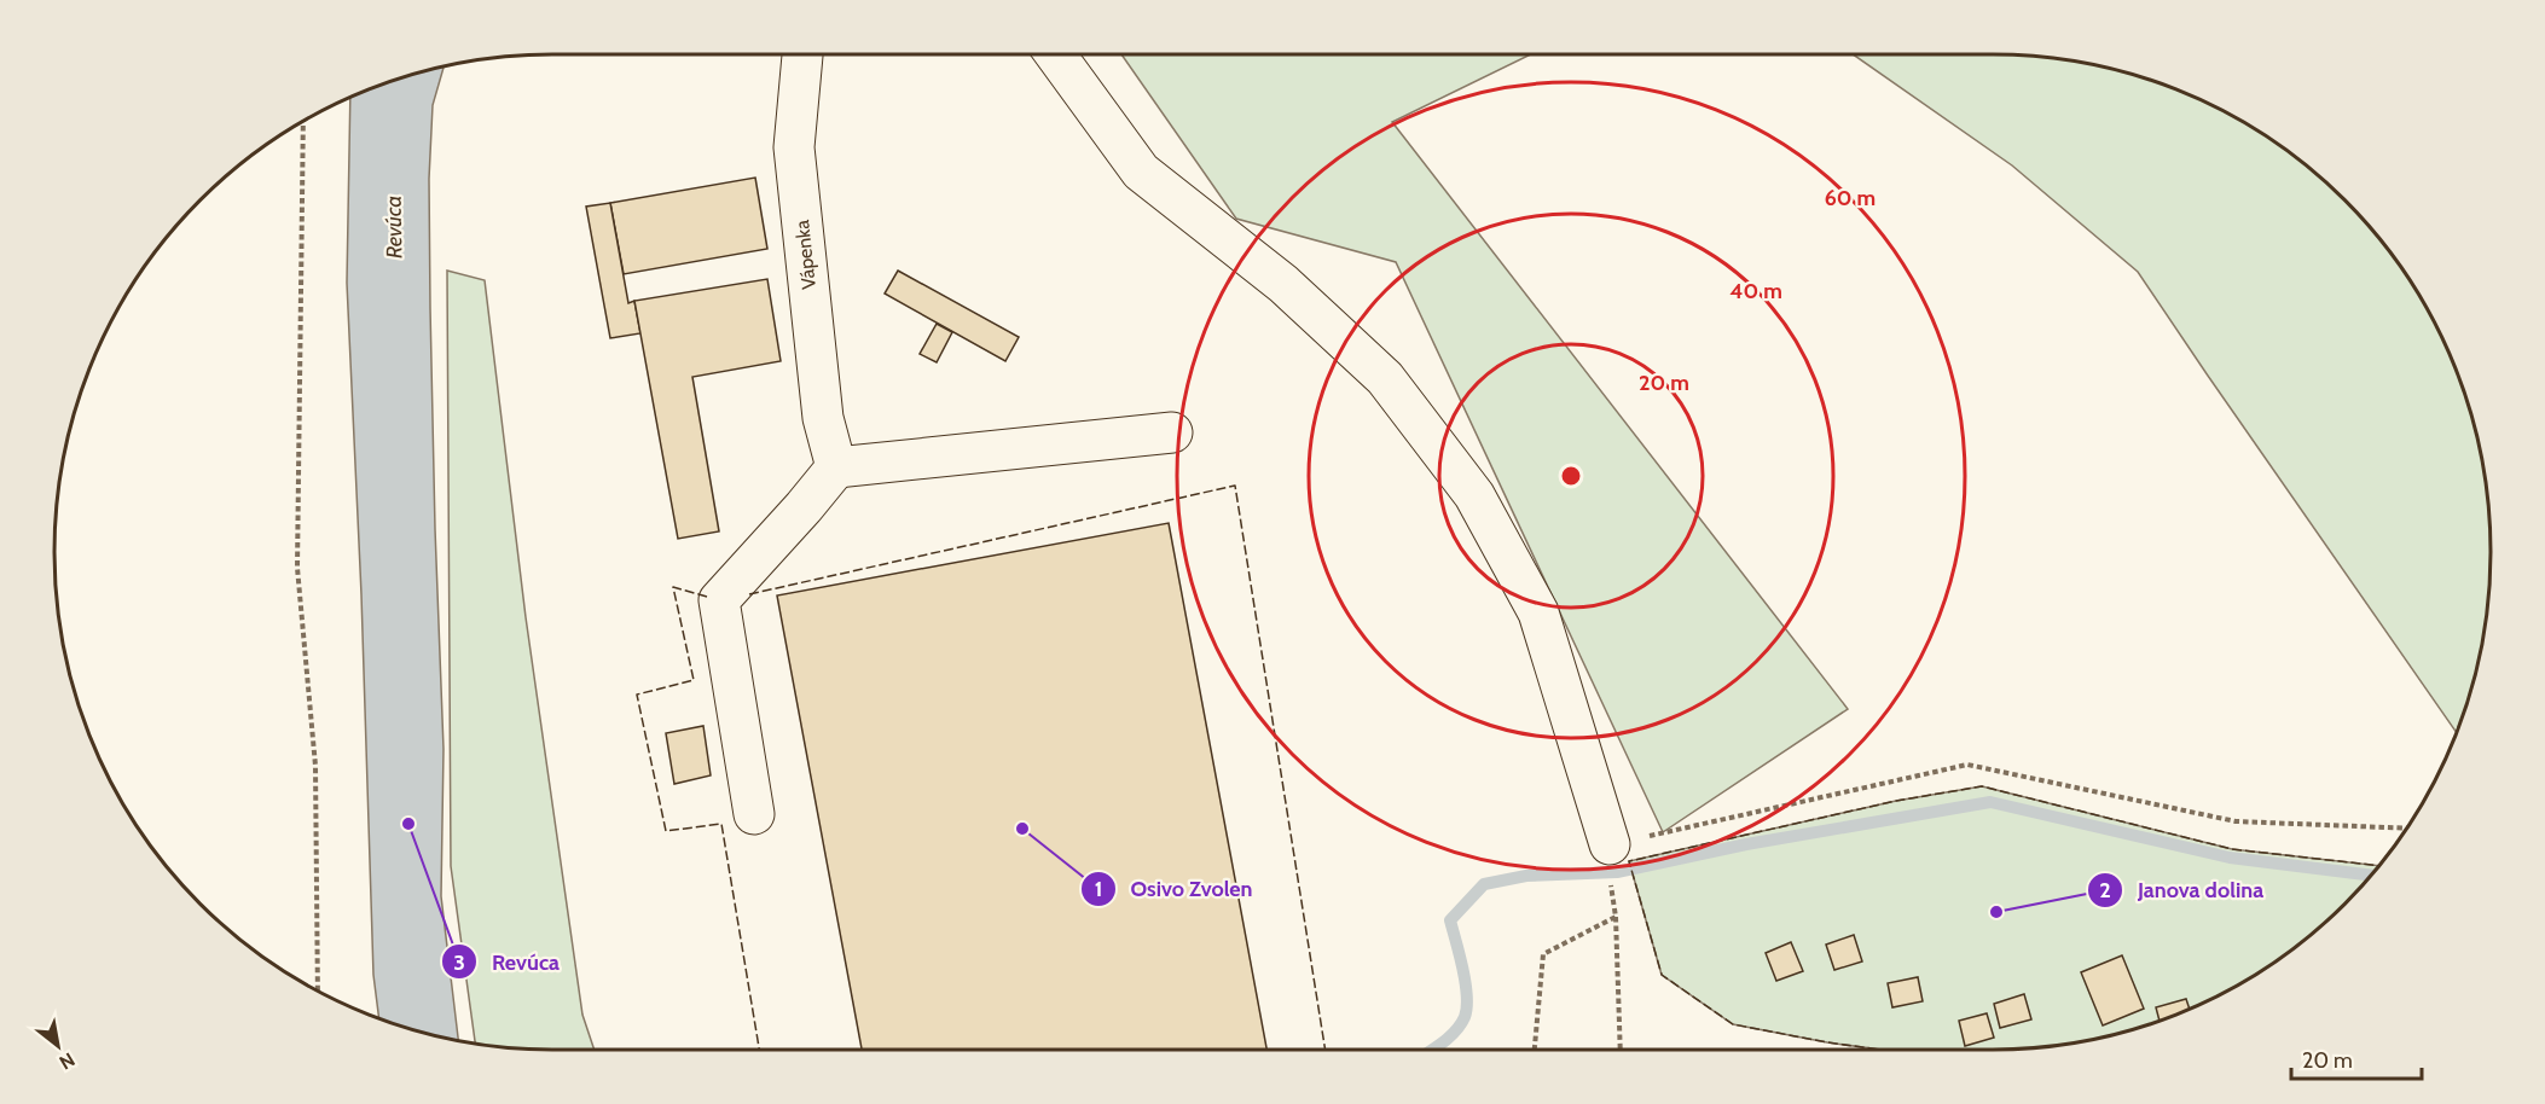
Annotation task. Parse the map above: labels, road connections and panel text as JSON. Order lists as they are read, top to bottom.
{
  "streets": {
    "street": ["Vápenka"]
  },
  "water": ["Revúca"],
  "places": ["Revúca", "Osivo Zvolen", "Janova dolina"],
  "scale_bar": "20 m",
  "north": "bottom right",
  "rings": ["60 m", "40 m", "20 m"]
}
